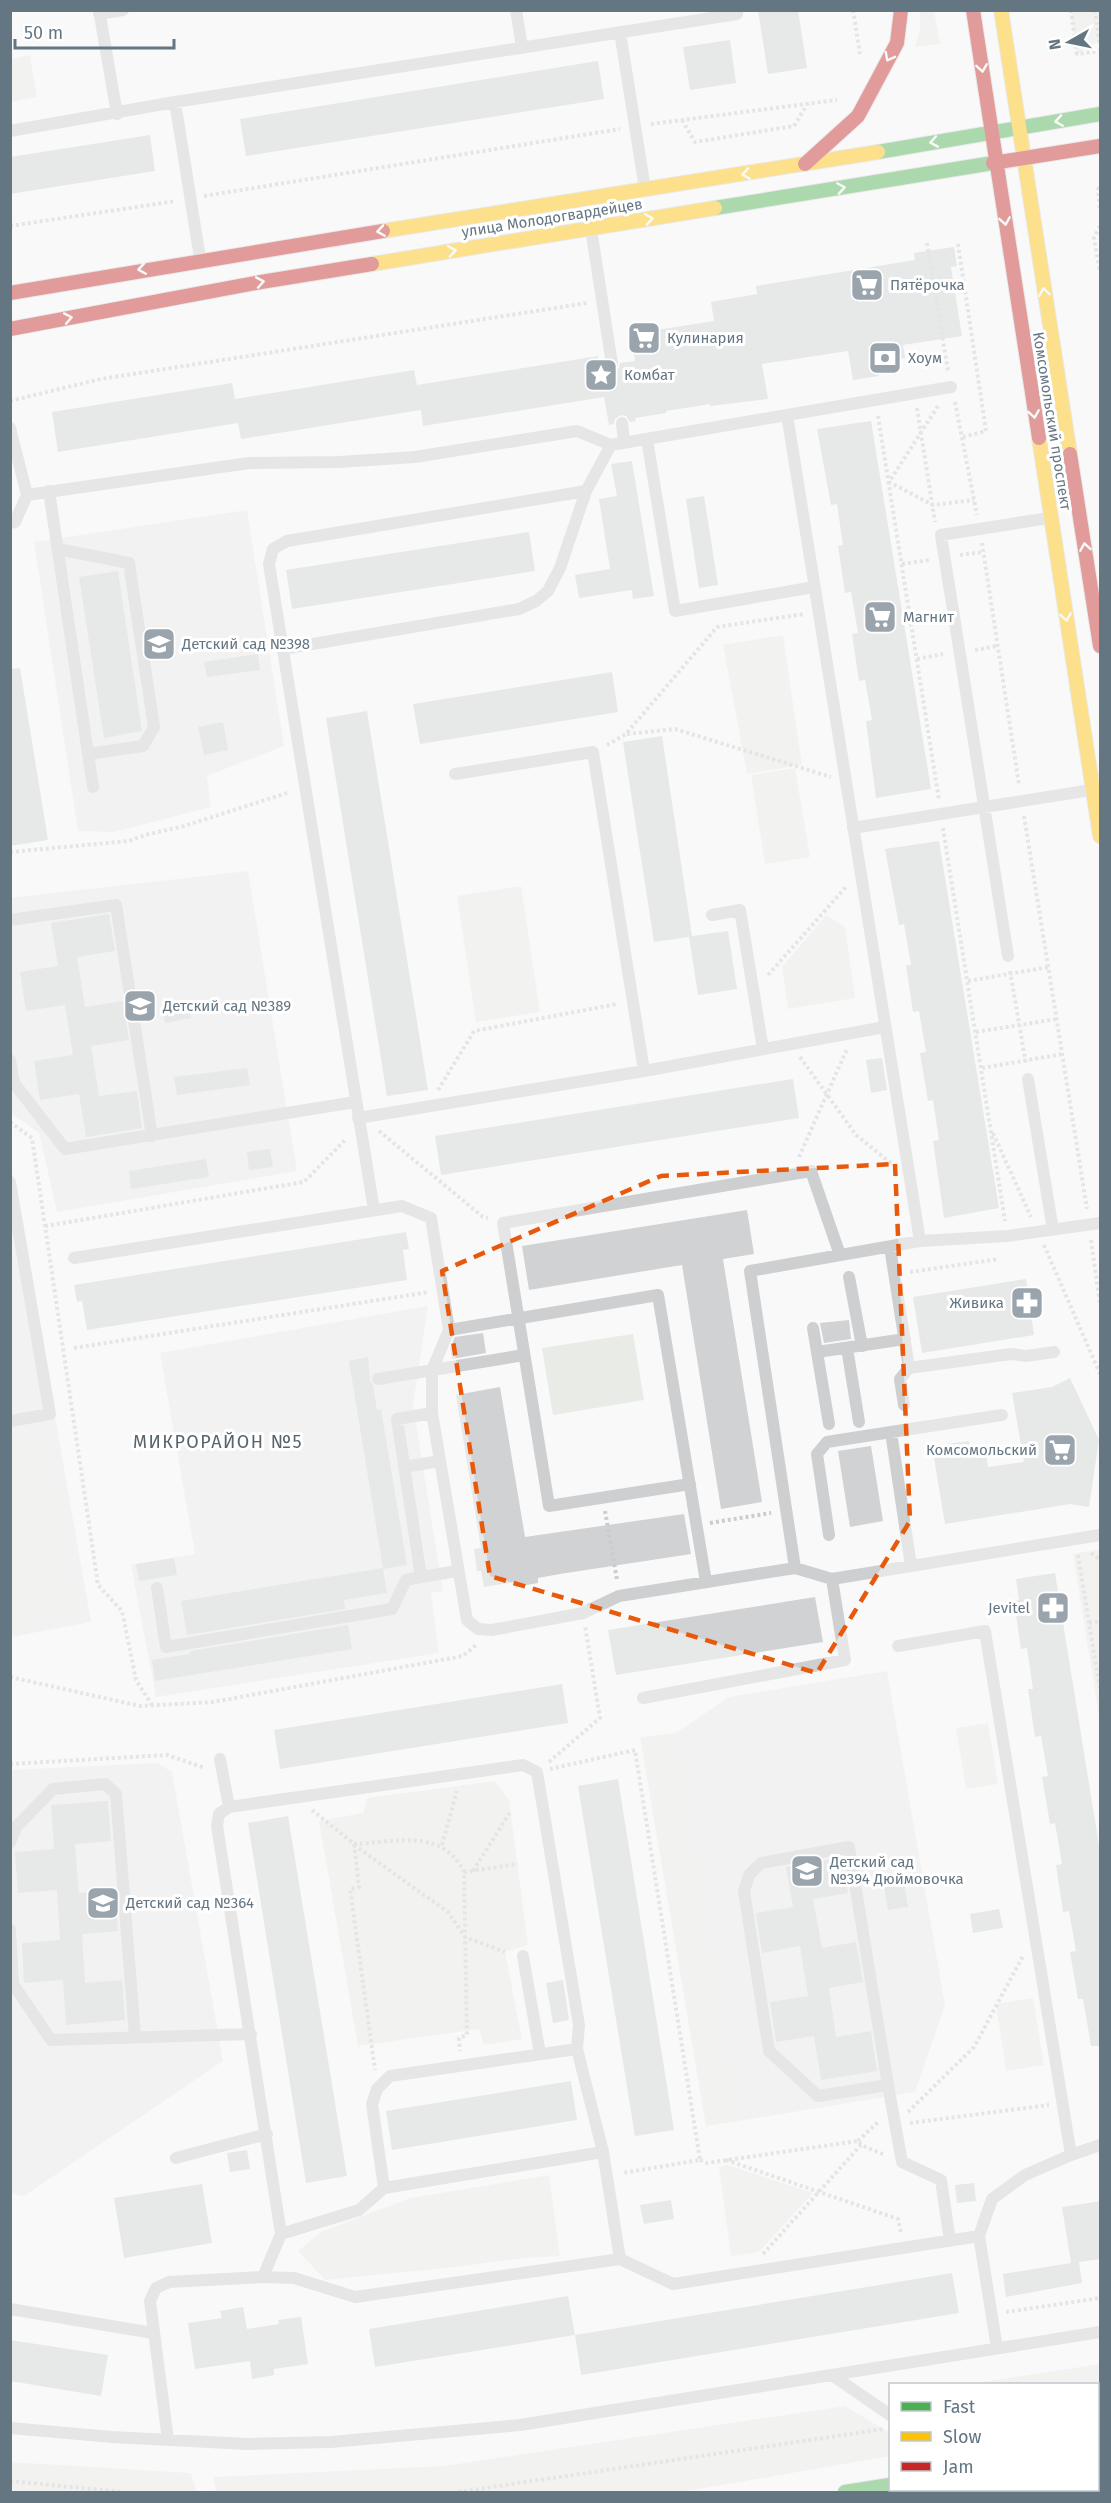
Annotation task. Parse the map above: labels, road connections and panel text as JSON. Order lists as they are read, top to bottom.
{
  "streets": {
    "main road": ["улица Молодогвардейцев", "Комсомольский проспект"]
  },
  "crossings": [
    ["улица Молодогвардейцев", "Комсомольский проспект"]
  ],
  "districts": ["МИКРОРАЙОН №5"],
  "places": {
    "supermarket": [
      "Пятёрочка",
      "Кулинария",
      "Магнит",
      "Комсомольский"
    ],
    "bank": ["Хоум"],
    "place": ["Комбат"],
    "school or university": [
      "Детский сад №398",
      "Детский сад №389",
      "Детский сад №394 Дюймовочка",
      "Детский сад №364"
    ],
    "pharmacy": ["Живика", "Jevitel"]
  },
  "legend": ["Fast", "Slow", "Jam"],
  "scale_bar": "50 m",
  "north": "left"
}
